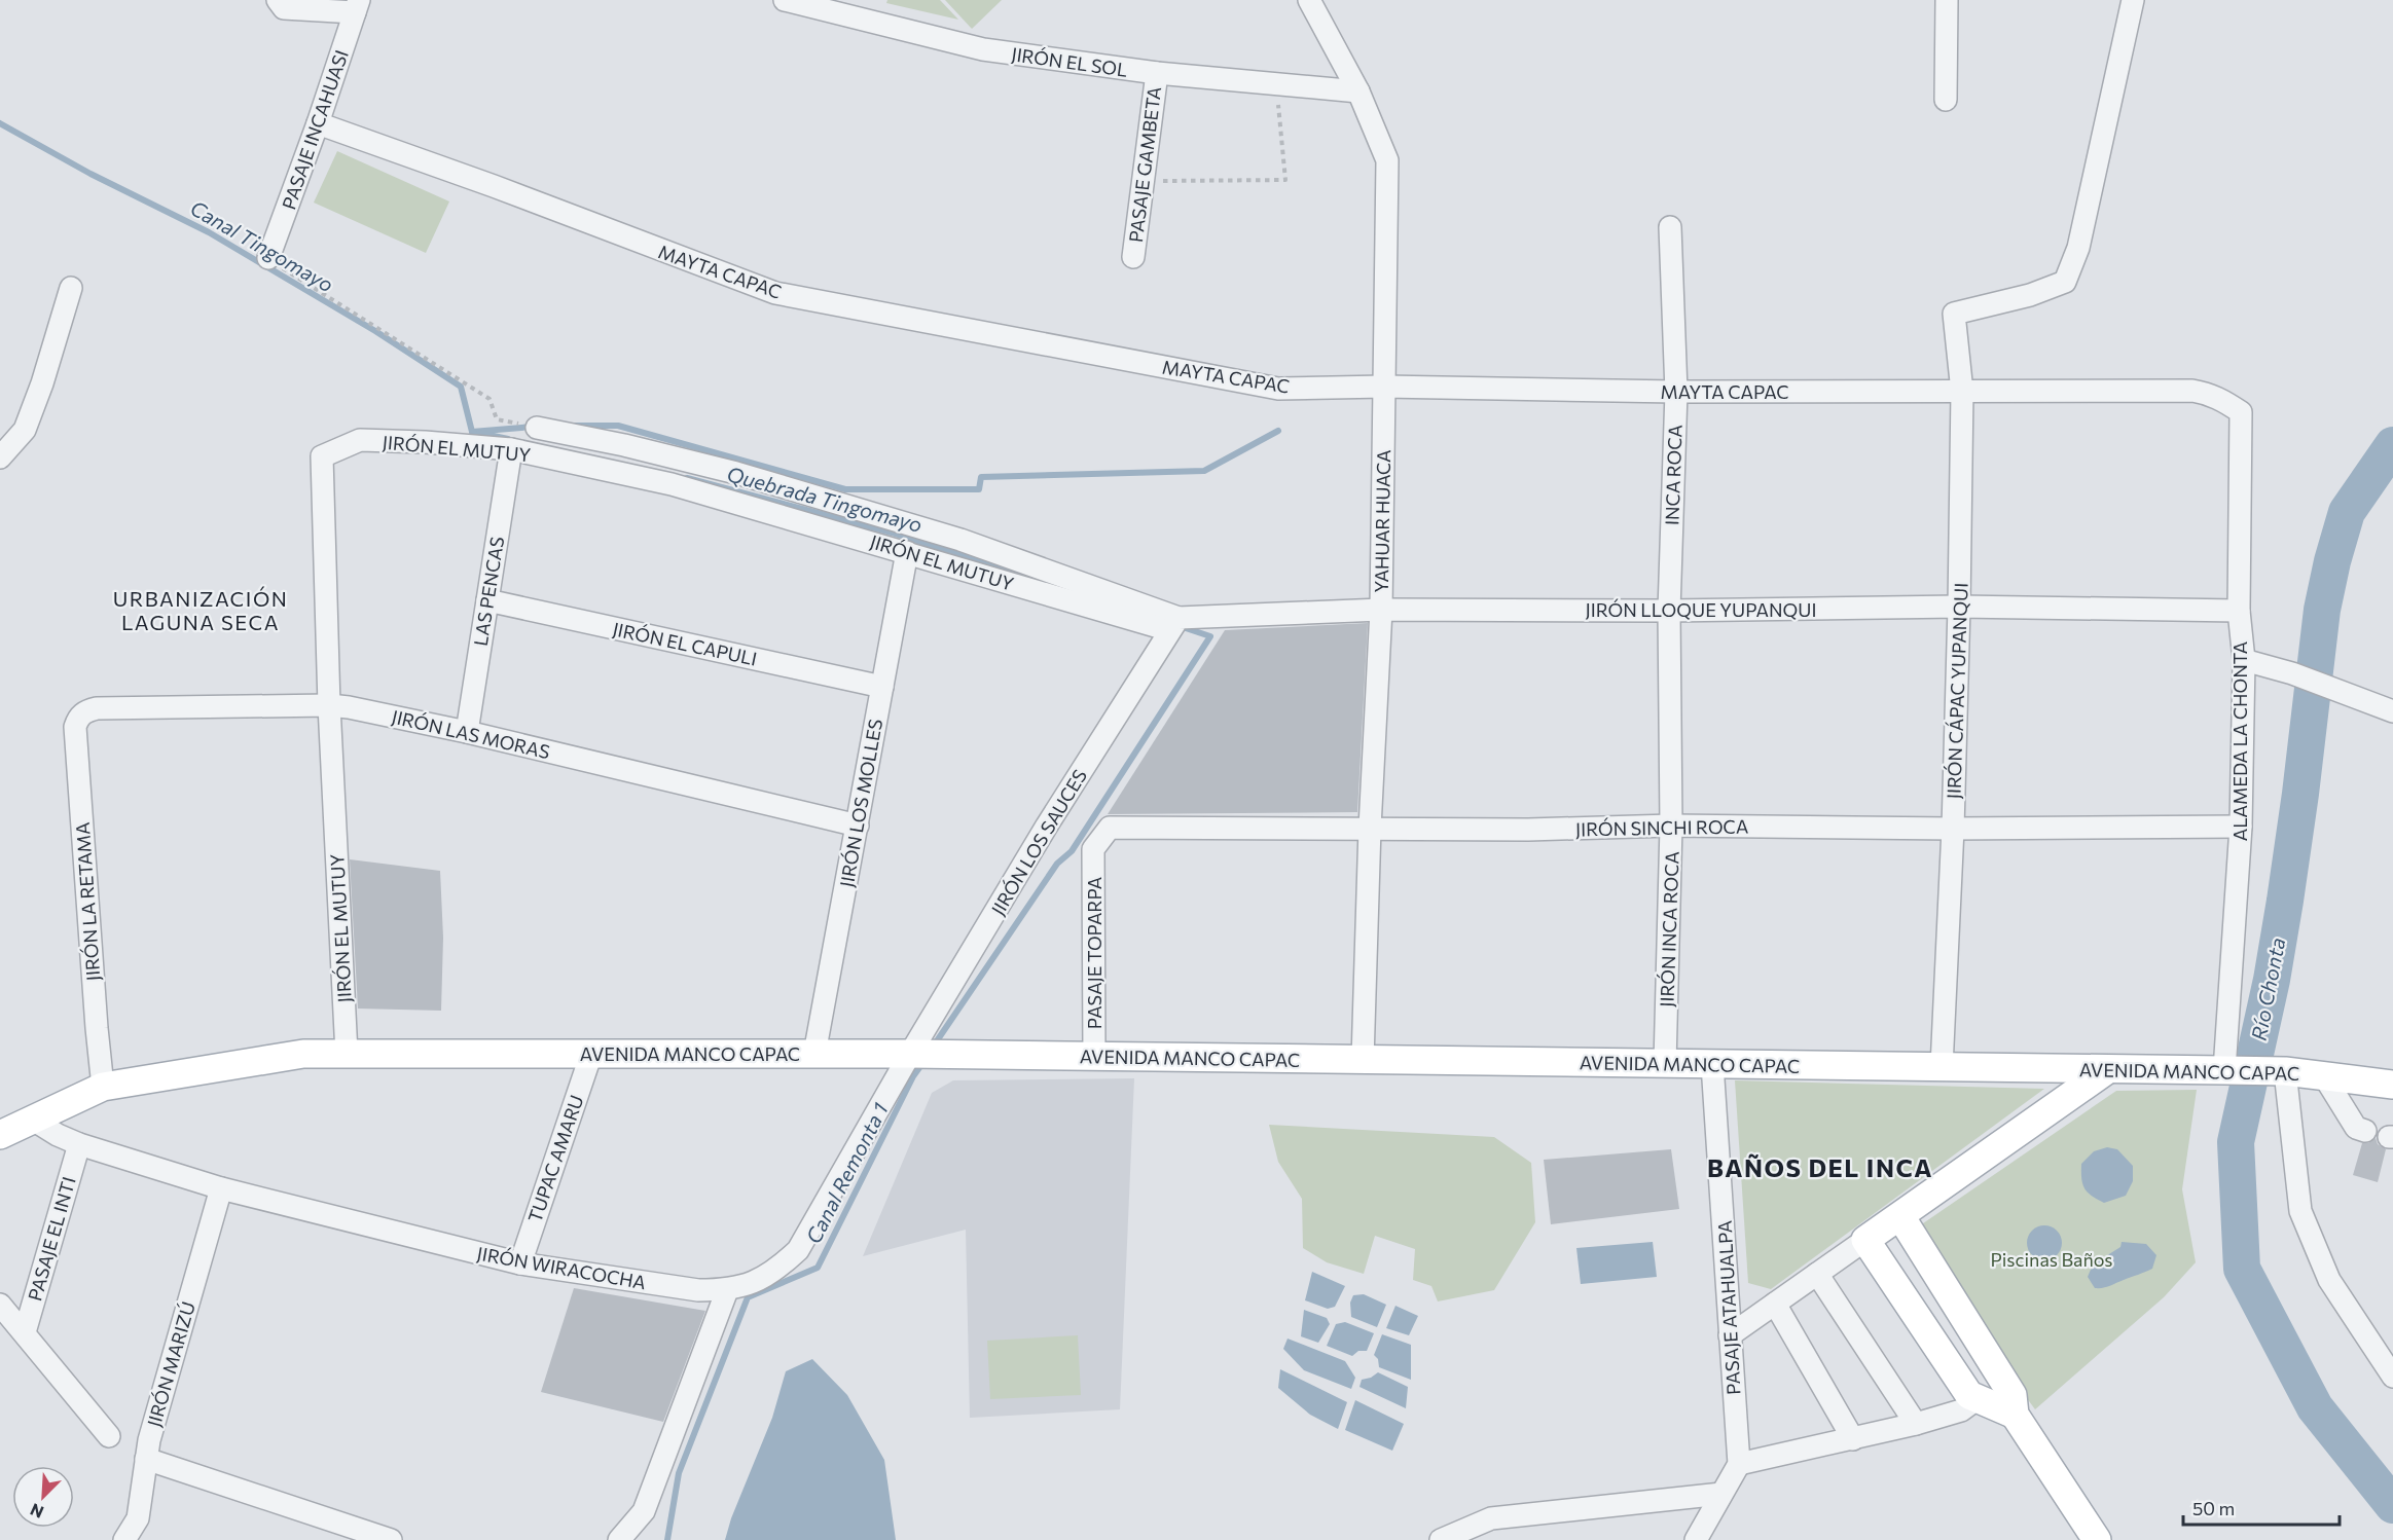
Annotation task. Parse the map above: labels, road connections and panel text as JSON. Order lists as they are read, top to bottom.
{
  "streets": {
    "main road": ["AVENIDA MANCO CAPAC"],
    "street": [
      "JIRÓN EL SOL",
      "PASAJE INCAHUASI",
      "PASAJE GAMBETA",
      "MAYTA CAPAC",
      "JIRÓN EL MUTUY",
      "INCA ROCA",
      "YAHUAR HUACA",
      "LAS PENCAS",
      "JIRÓN LLOQUE YUPANQUI",
      "JIRÓN EL CAPULI",
      "JIRÓN CÁPAC YUPANQUI",
      "JIRÓN LAS MORAS",
      "ALAMEDA LA CHONTA",
      "JIRÓN LOS MOLLES",
      "JIRÓN SINCHI ROCA",
      "JIRÓN LOS SAUCES",
      "JIRÓN LA RETAMA",
      "JIRÓN INCA ROCA",
      "PASAJE TOPARPA",
      "TUPAC AMARU",
      "PASAJE EL INTI",
      "JIRÓN WIRACOCHA",
      "PASAJE ATAHUALPA",
      "JIRÓN MARIZÚ"
    ]
  },
  "crossings": [
    ["JIRÓN EL SOL", "PASAJE GAMBETA"],
    ["JIRÓN EL SOL", "YAHUAR HUACA"],
    ["PASAJE INCAHUASI", "MAYTA CAPAC"],
    ["MAYTA CAPAC", "INCA ROCA"],
    ["MAYTA CAPAC", "YAHUAR HUACA"],
    ["MAYTA CAPAC", "JIRÓN CÁPAC YUPANQUI"],
    ["MAYTA CAPAC", "ALAMEDA LA CHONTA"],
    ["JIRÓN EL MUTUY", "LAS PENCAS"],
    ["JIRÓN EL MUTUY", "JIRÓN LLOQUE YUPANQUI"],
    ["JIRÓN EL MUTUY", "JIRÓN LAS MORAS"],
    ["JIRÓN EL MUTUY", "JIRÓN LOS MOLLES"],
    ["JIRÓN EL MUTUY", "JIRÓN LOS SAUCES"],
    ["JIRÓN EL MUTUY", "AVENIDA MANCO CAPAC"],
    ["INCA ROCA", "JIRÓN LLOQUE YUPANQUI"],
    ["INCA ROCA", "JIRÓN INCA ROCA"],
    ["YAHUAR HUACA", "JIRÓN LLOQUE YUPANQUI"],
    ["YAHUAR HUACA", "JIRÓN SINCHI ROCA"],
    ["YAHUAR HUACA", "AVENIDA MANCO CAPAC"],
    ["LAS PENCAS", "JIRÓN EL CAPULI"],
    ["LAS PENCAS", "JIRÓN LAS MORAS"],
    ["JIRÓN LLOQUE YUPANQUI", "JIRÓN CÁPAC YUPANQUI"],
    ["JIRÓN LLOQUE YUPANQUI", "ALAMEDA LA CHONTA"],
    ["JIRÓN LLOQUE YUPANQUI", "JIRÓN LOS SAUCES"],
    ["JIRÓN LLOQUE YUPANQUI", "JIRÓN INCA ROCA"],
    ["JIRÓN EL CAPULI", "JIRÓN LOS MOLLES"],
    ["JIRÓN CÁPAC YUPANQUI", "JIRÓN SINCHI ROCA"],
    ["JIRÓN CÁPAC YUPANQUI", "AVENIDA MANCO CAPAC"],
    ["JIRÓN LAS MORAS", "JIRÓN LOS MOLLES"],
    ["JIRÓN LAS MORAS", "JIRÓN LA RETAMA"],
    ["ALAMEDA LA CHONTA", "JIRÓN SINCHI ROCA"],
    ["ALAMEDA LA CHONTA", "AVENIDA MANCO CAPAC"],
    ["JIRÓN LOS MOLLES", "AVENIDA MANCO CAPAC"],
    ["JIRÓN SINCHI ROCA", "JIRÓN INCA ROCA"],
    ["JIRÓN SINCHI ROCA", "PASAJE TOPARPA"],
    ["JIRÓN LOS SAUCES", "AVENIDA MANCO CAPAC"],
    ["JIRÓN LOS SAUCES", "JIRÓN WIRACOCHA"],
    ["JIRÓN LA RETAMA", "AVENIDA MANCO CAPAC"],
    ["JIRÓN INCA ROCA", "AVENIDA MANCO CAPAC"],
    ["PASAJE TOPARPA", "AVENIDA MANCO CAPAC"],
    ["AVENIDA MANCO CAPAC", "TUPAC AMARU"],
    ["AVENIDA MANCO CAPAC", "JIRÓN WIRACOCHA"],
    ["AVENIDA MANCO CAPAC", "PASAJE ATAHUALPA"],
    ["TUPAC AMARU", "JIRÓN WIRACOCHA"],
    ["PASAJE EL INTI", "JIRÓN WIRACOCHA"],
    ["JIRÓN WIRACOCHA", "JIRÓN MARIZÚ"]
  ],
  "districts": ["URBANIZACIÓN LAGUNA SECA", "BAÑOS DEL INCA"],
  "water": [
    "Canal Tingomayo",
    "Quebrada Tingomayo",
    "Río Chonta",
    "Canal Remonta 1"
  ],
  "parks": ["Piscinas Baños"],
  "scale_bar": "50 m",
  "north": "bottom left"
}
